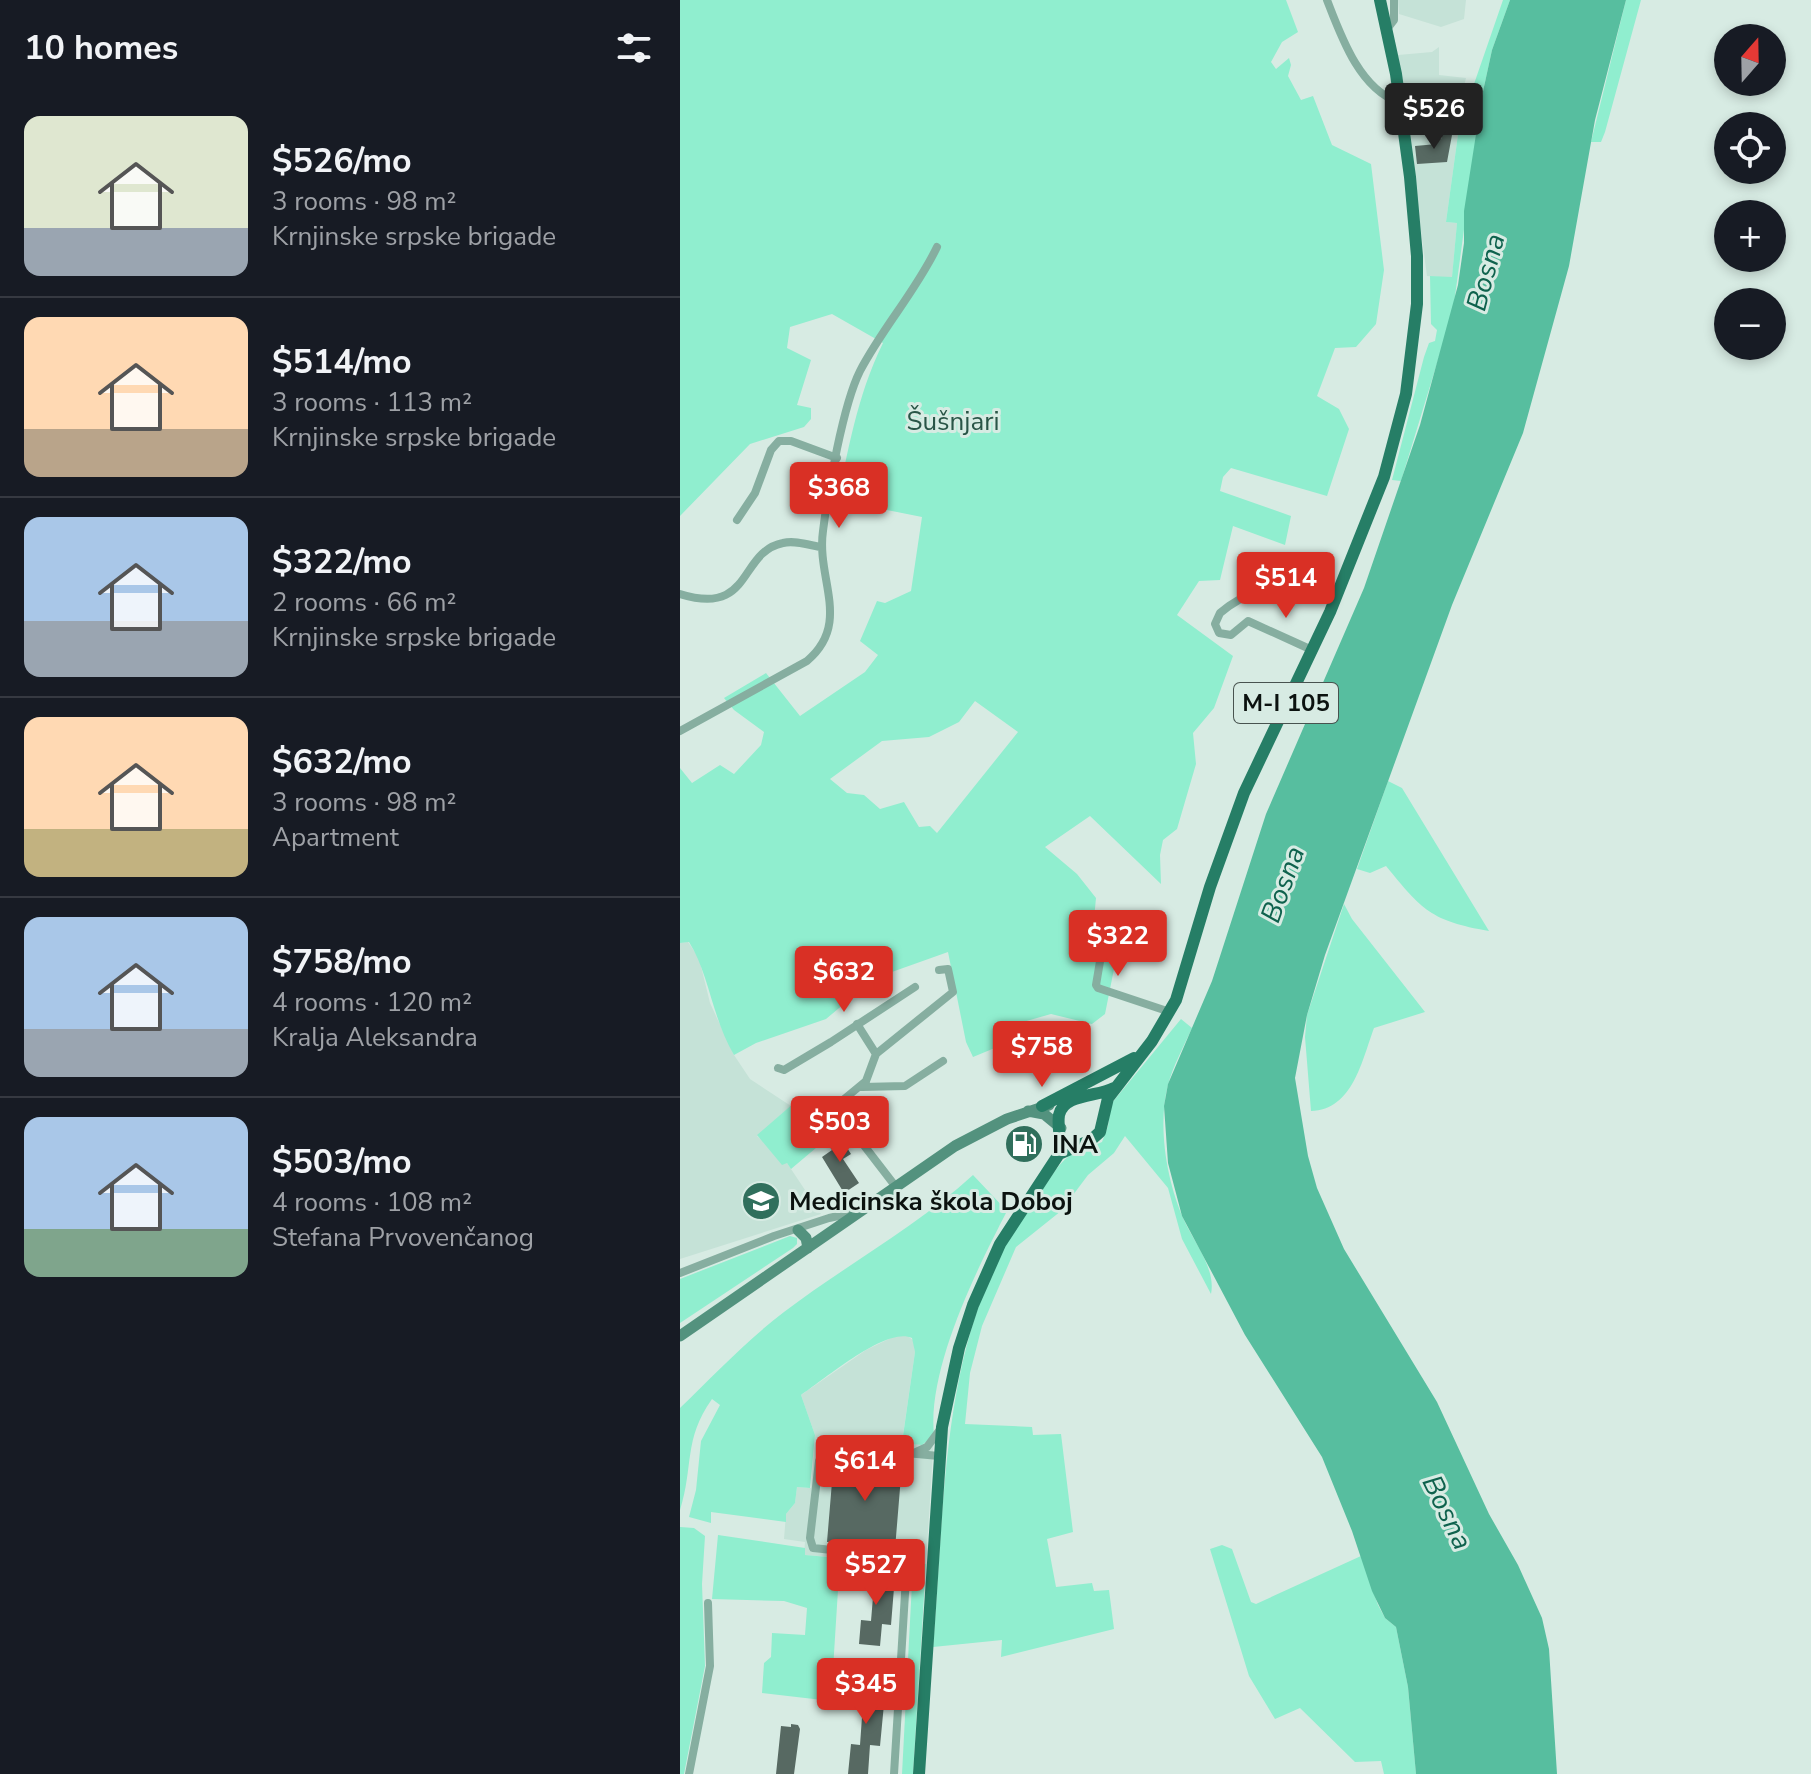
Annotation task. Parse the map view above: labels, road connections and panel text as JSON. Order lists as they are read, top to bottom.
{
  "streets": {
    "main road": ["M-I 105"]
  },
  "water": ["Bosna"],
  "parks": ["Šušnjari"],
  "places": {
    "fuel station": ["INA"],
    "school or university": ["Medicinska škola Doboj"]
  },
  "north": "top",
  "page": {
    "heading": "10 homes",
    "map_buttons": ["+", "−"],
    "price": [
      "$526",
      "$368",
      "$514",
      "$322",
      "$632",
      "$758",
      "$503",
      "$614",
      "$527",
      "$345"
    ],
    "list": [
      {
        "name": "$526/mo",
        "note": "3 rooms · 98 m² · Krnjinske srpske brigade"
      },
      {
        "name": "$514/mo",
        "note": "3 rooms · 113 m² · Krnjinske srpske brigade"
      },
      {
        "name": "$322/mo",
        "note": "2 rooms · 66 m² · Krnjinske srpske brigade"
      },
      {
        "name": "$632/mo",
        "note": "3 rooms · 98 m² · Apartment"
      },
      {
        "name": "$758/mo",
        "note": "4 rooms · 120 m² · Kralja Aleksandra"
      },
      {
        "name": "$503/mo",
        "note": "4 rooms · 108 m² · Stefana Prvovenčanog"
      }
    ]
  }
}
